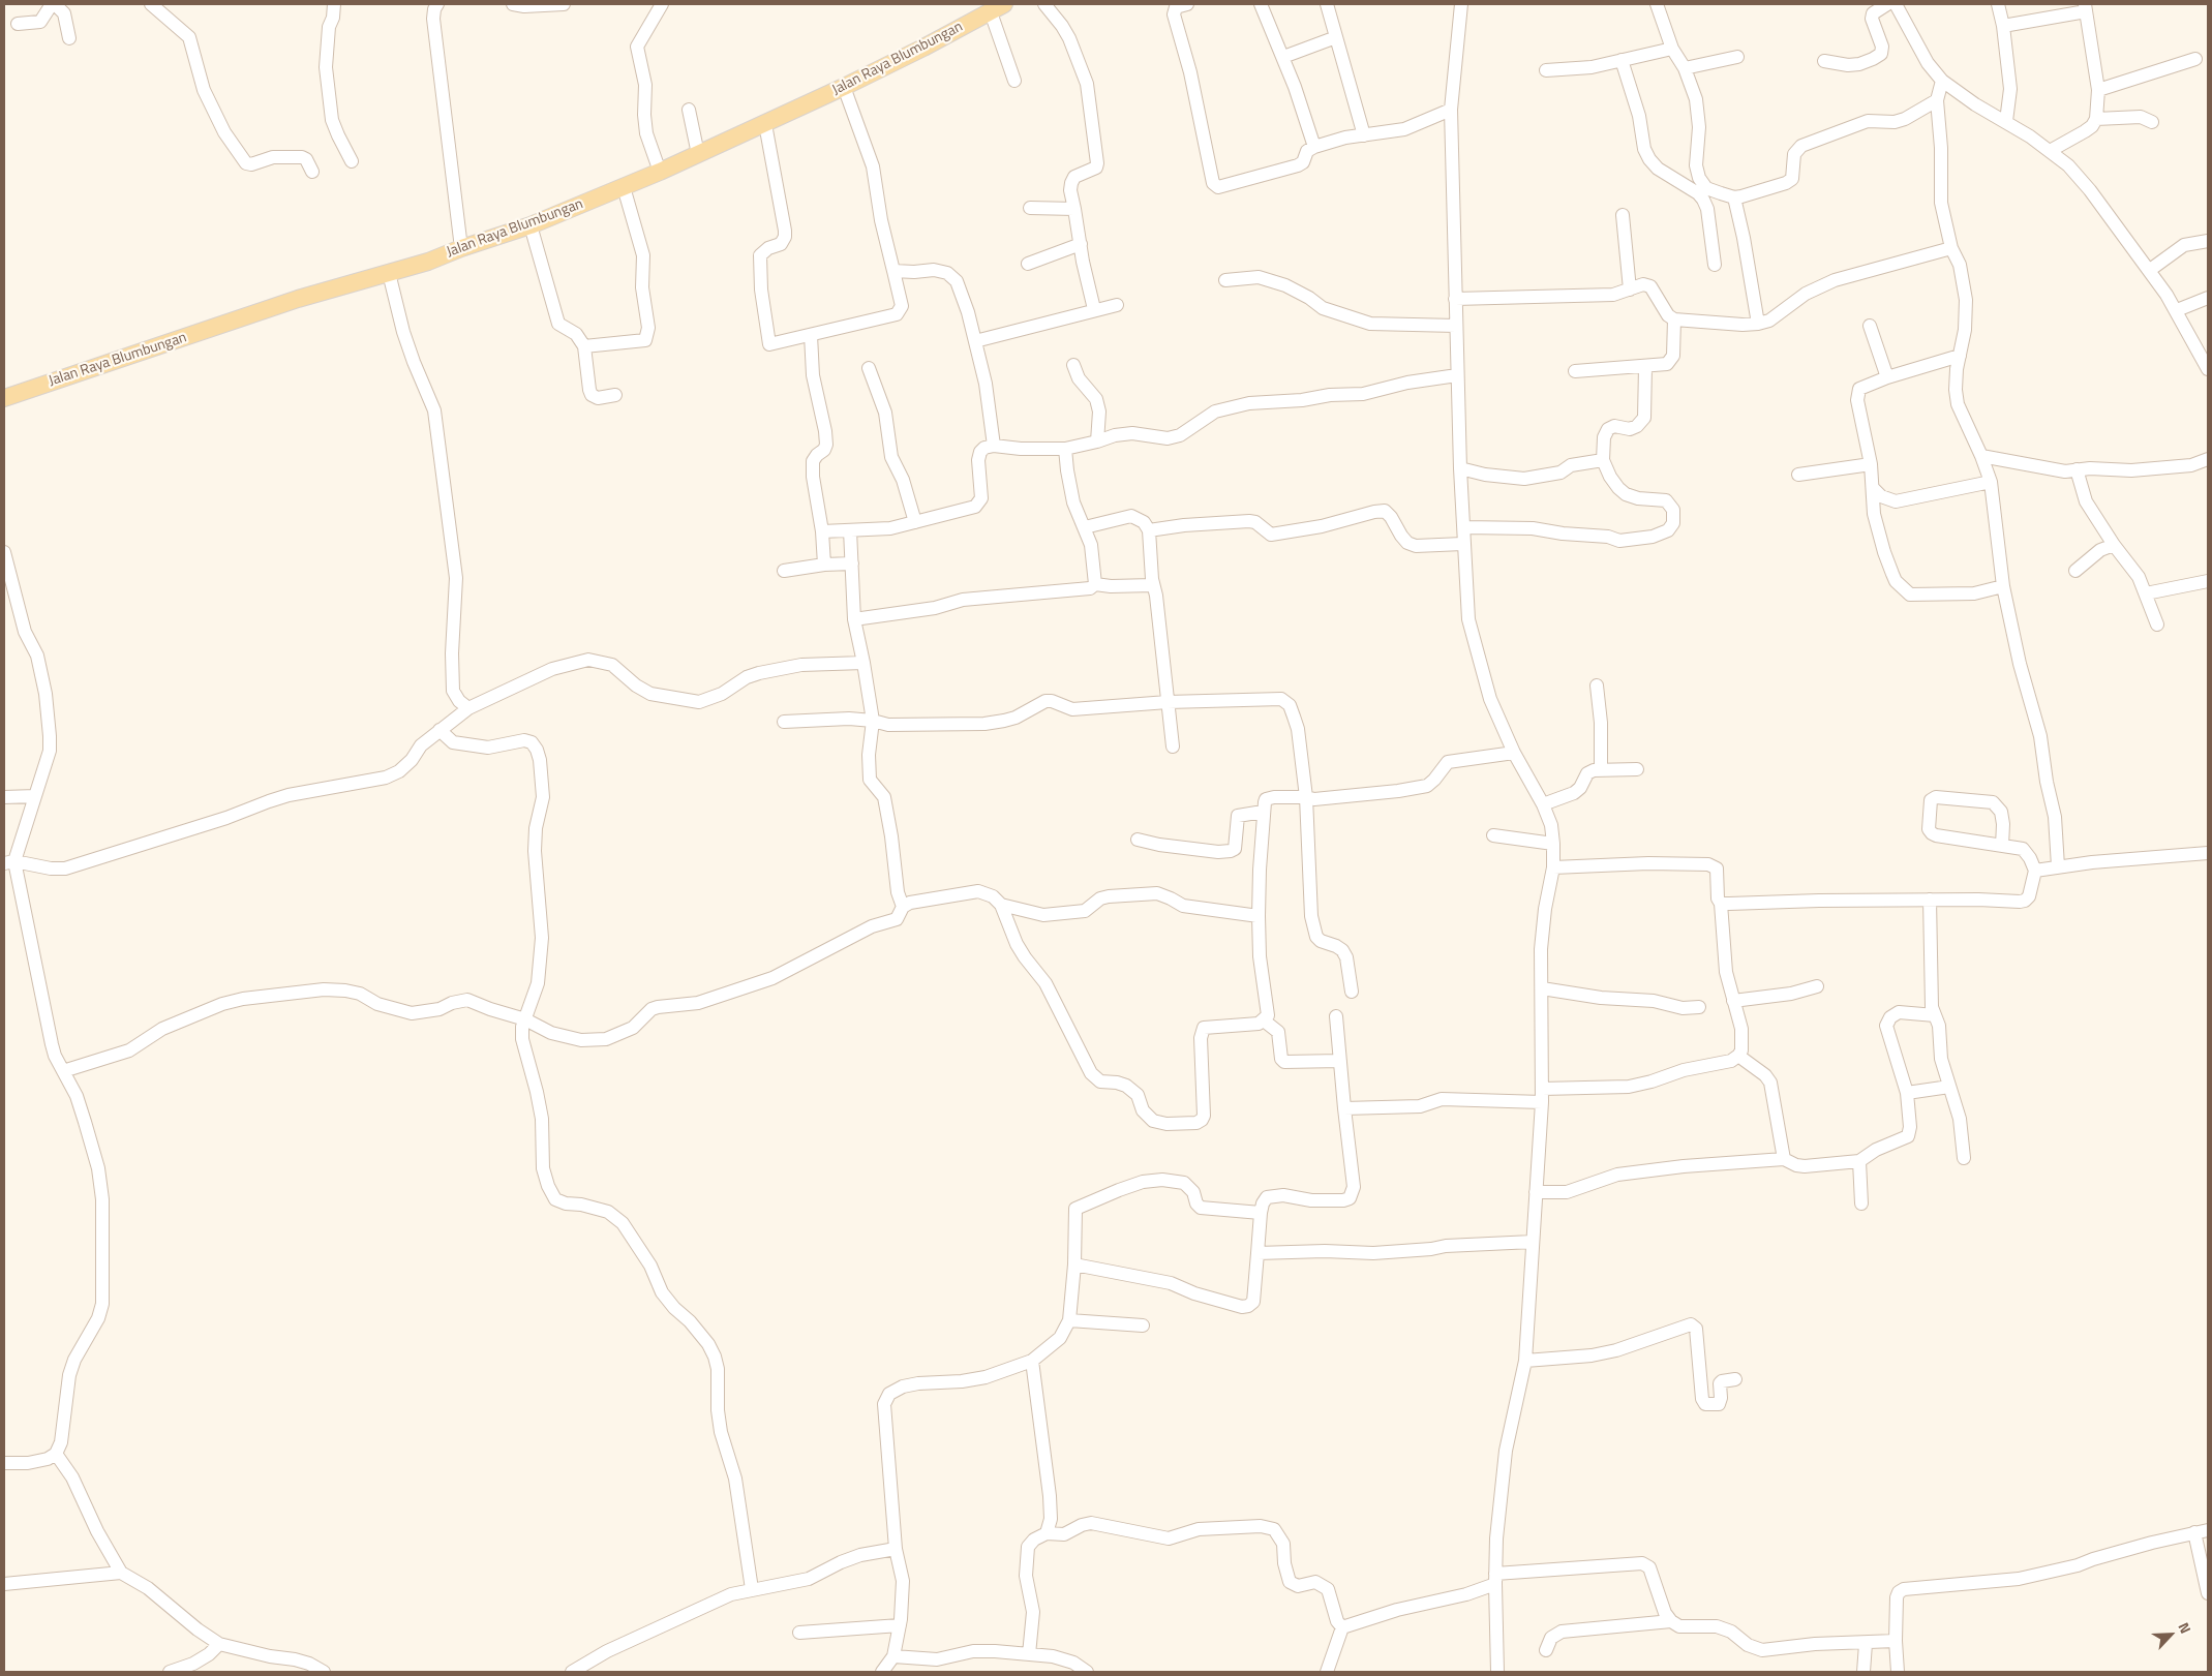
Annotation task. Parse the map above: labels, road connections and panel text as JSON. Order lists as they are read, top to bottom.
{
  "streets": {
    "main road": ["Jalan Raya Blumbungan"]
  },
  "north": "top right"
}
